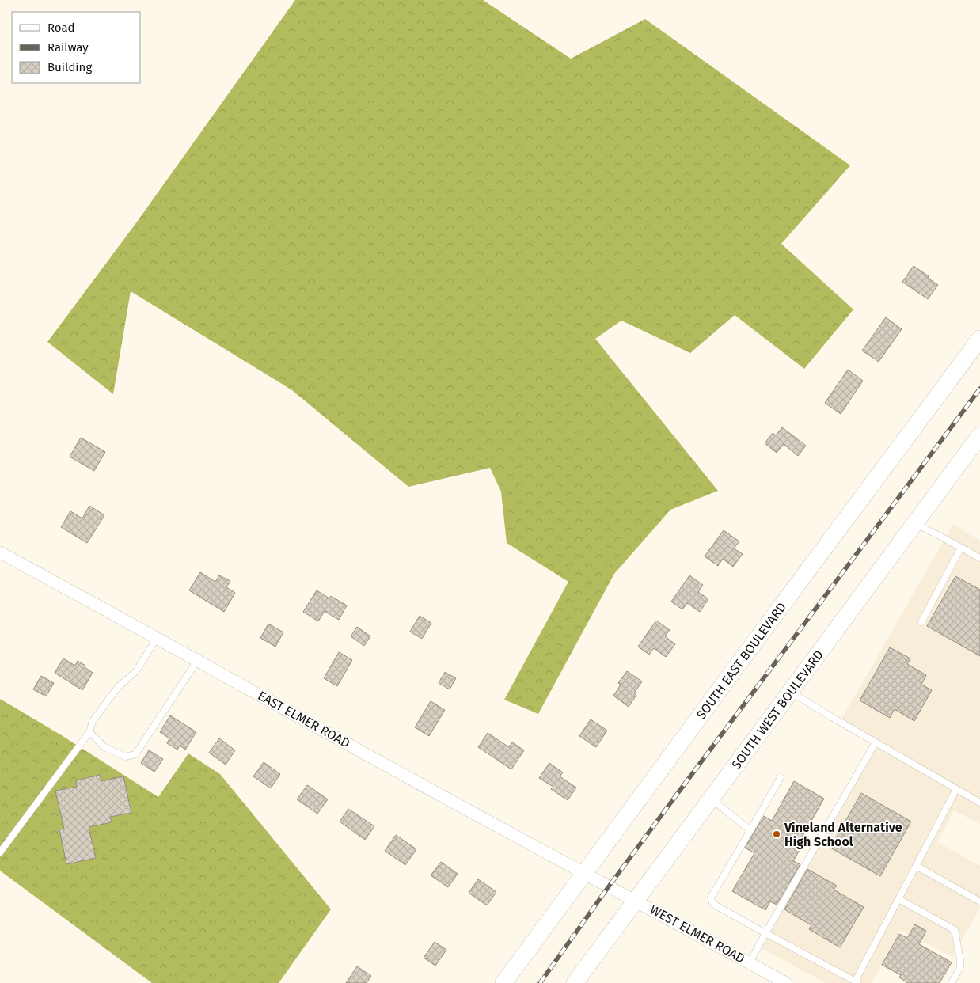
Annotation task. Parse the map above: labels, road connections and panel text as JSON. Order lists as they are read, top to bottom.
{
  "streets": {
    "main road": ["SOUTH EAST BOULEVARD", "SOUTH WEST BOULEVARD"],
    "street": ["EAST ELMER ROAD", "WEST ELMER ROAD"]
  },
  "crossings": [
    ["SOUTH EAST BOULEVARD", "EAST ELMER ROAD"],
    ["SOUTH WEST BOULEVARD", "WEST ELMER ROAD"],
    ["EAST ELMER ROAD", "WEST ELMER ROAD"]
  ],
  "places": ["Vineland Alternative High School"],
  "legend": ["Road", "Railway", "Building"]
}
